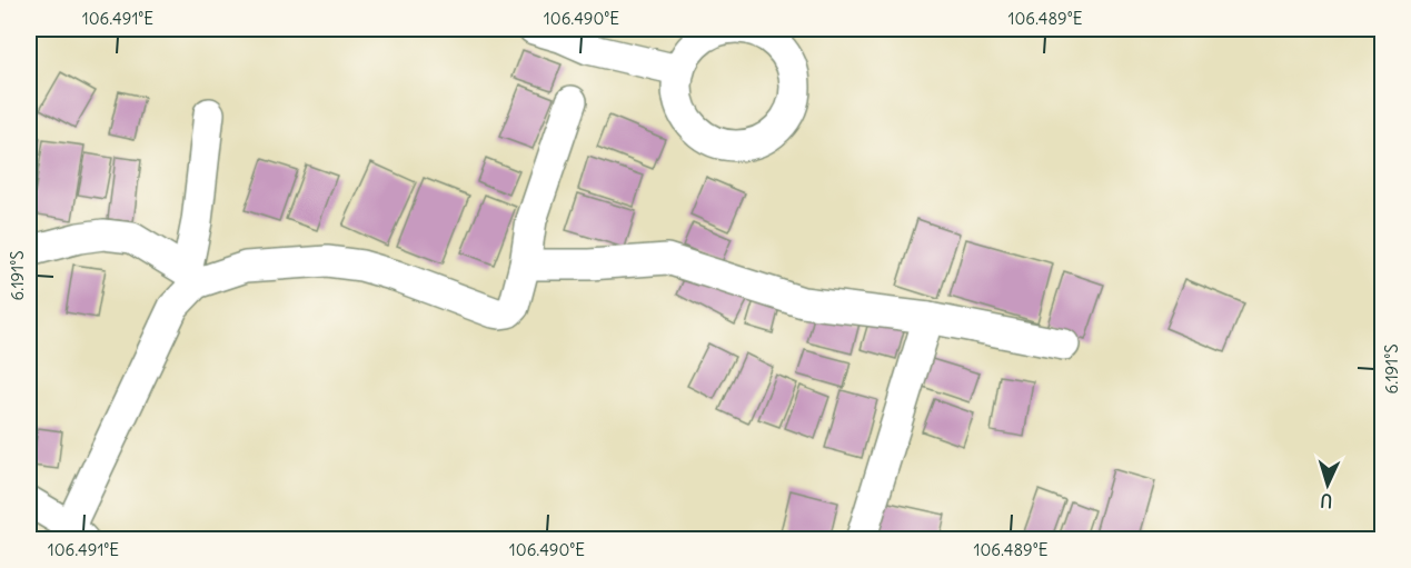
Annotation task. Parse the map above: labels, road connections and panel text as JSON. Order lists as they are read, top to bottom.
{
  "north": "bottom",
  "coordinates": [
    "106.491°E",
    "106.490°E",
    "106.489°E",
    "6.191°S"
  ]
}
